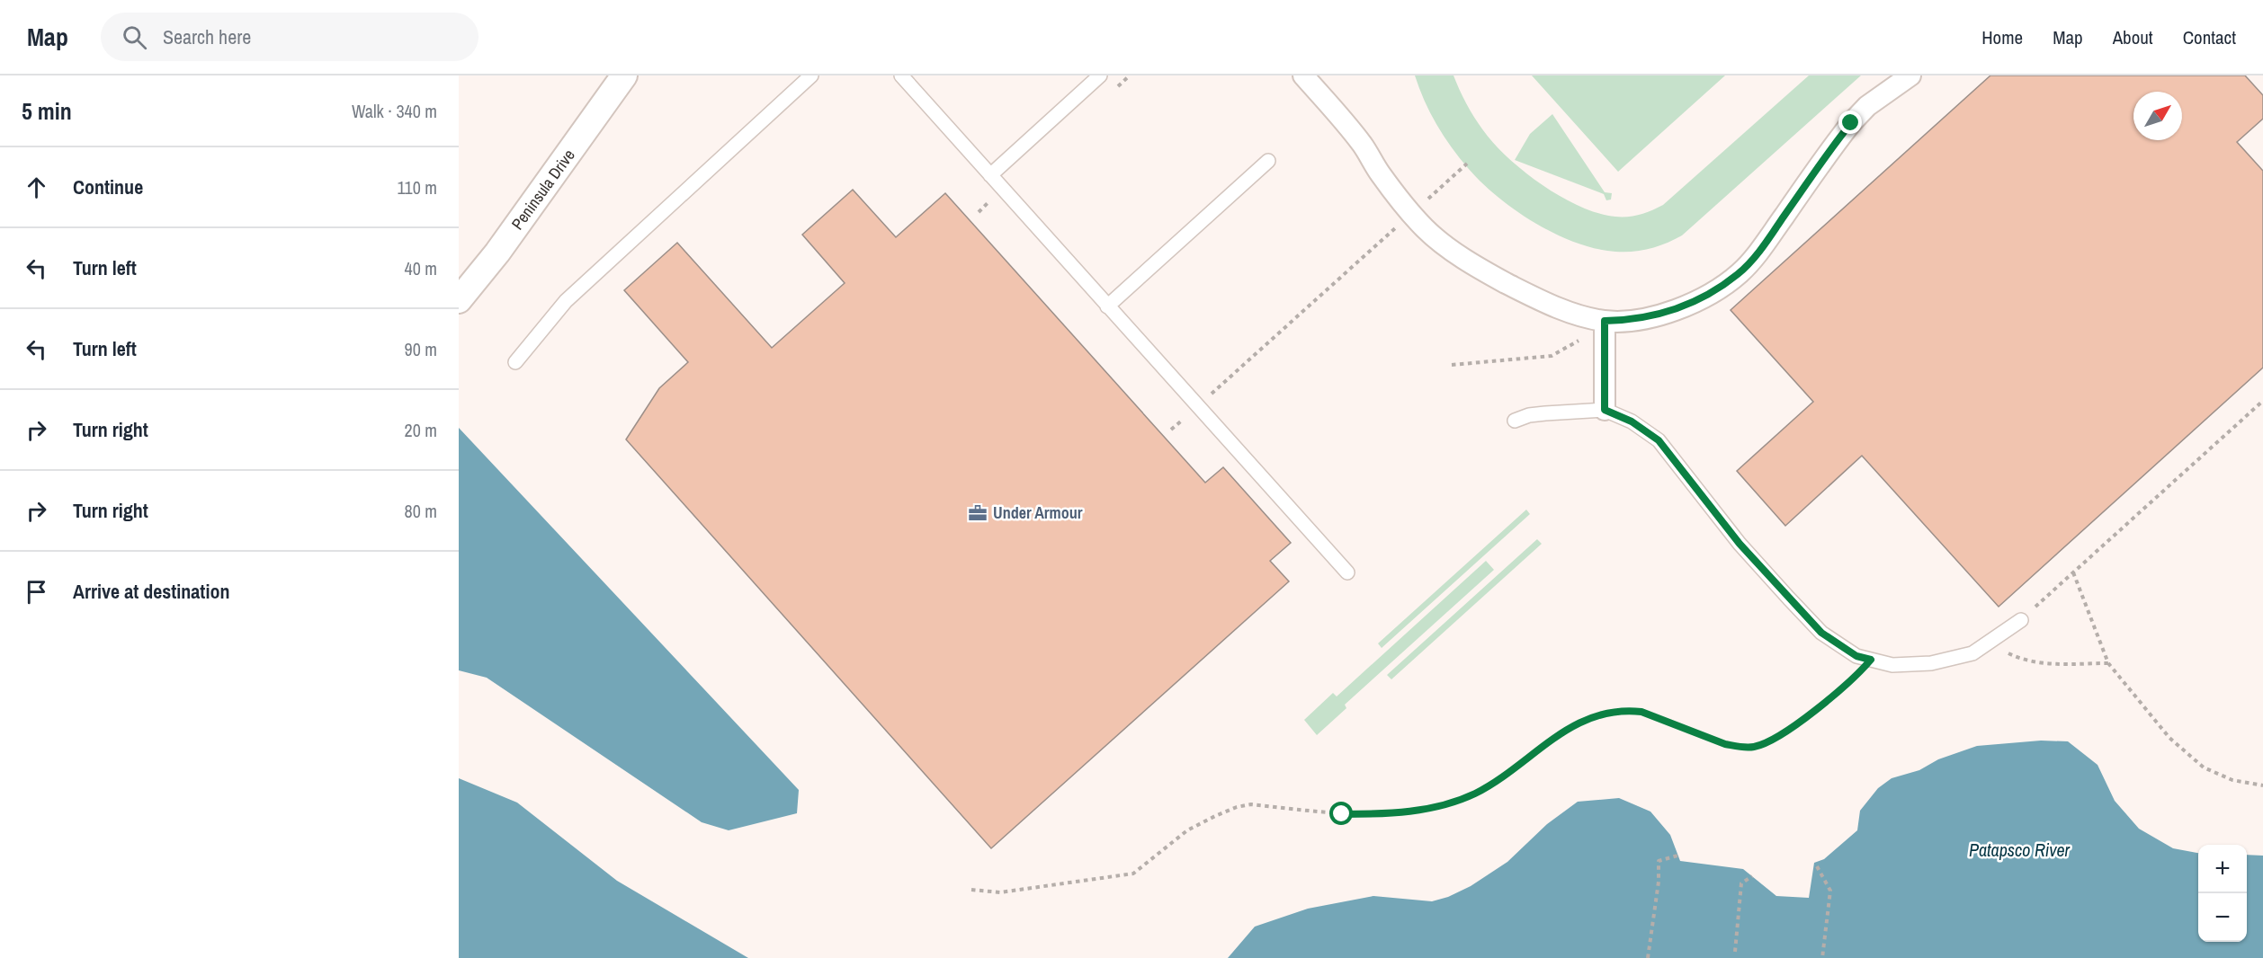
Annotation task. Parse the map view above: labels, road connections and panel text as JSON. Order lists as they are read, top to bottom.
{
  "streets": {
    "street": ["Peninsula Drive"]
  },
  "water": ["Patapsco River"],
  "places": {
    "office": ["Under Armour"]
  },
  "north": "top right",
  "page": {
    "header": "Map",
    "search": "Search here",
    "nav": [
      "Home",
      "Map",
      "About",
      "Contact"
    ],
    "heading": ["5 min", "Walk · 340 m"],
    "list": [
      ["Continue", "110 m"],
      ["Turn left", "40 m"],
      ["Turn left", "90 m"],
      ["Turn right", "20 m"],
      ["Turn right", "80 m"],
      "Arrive at destination"
    ],
    "map_buttons": ["+", "−"]
  }
}
